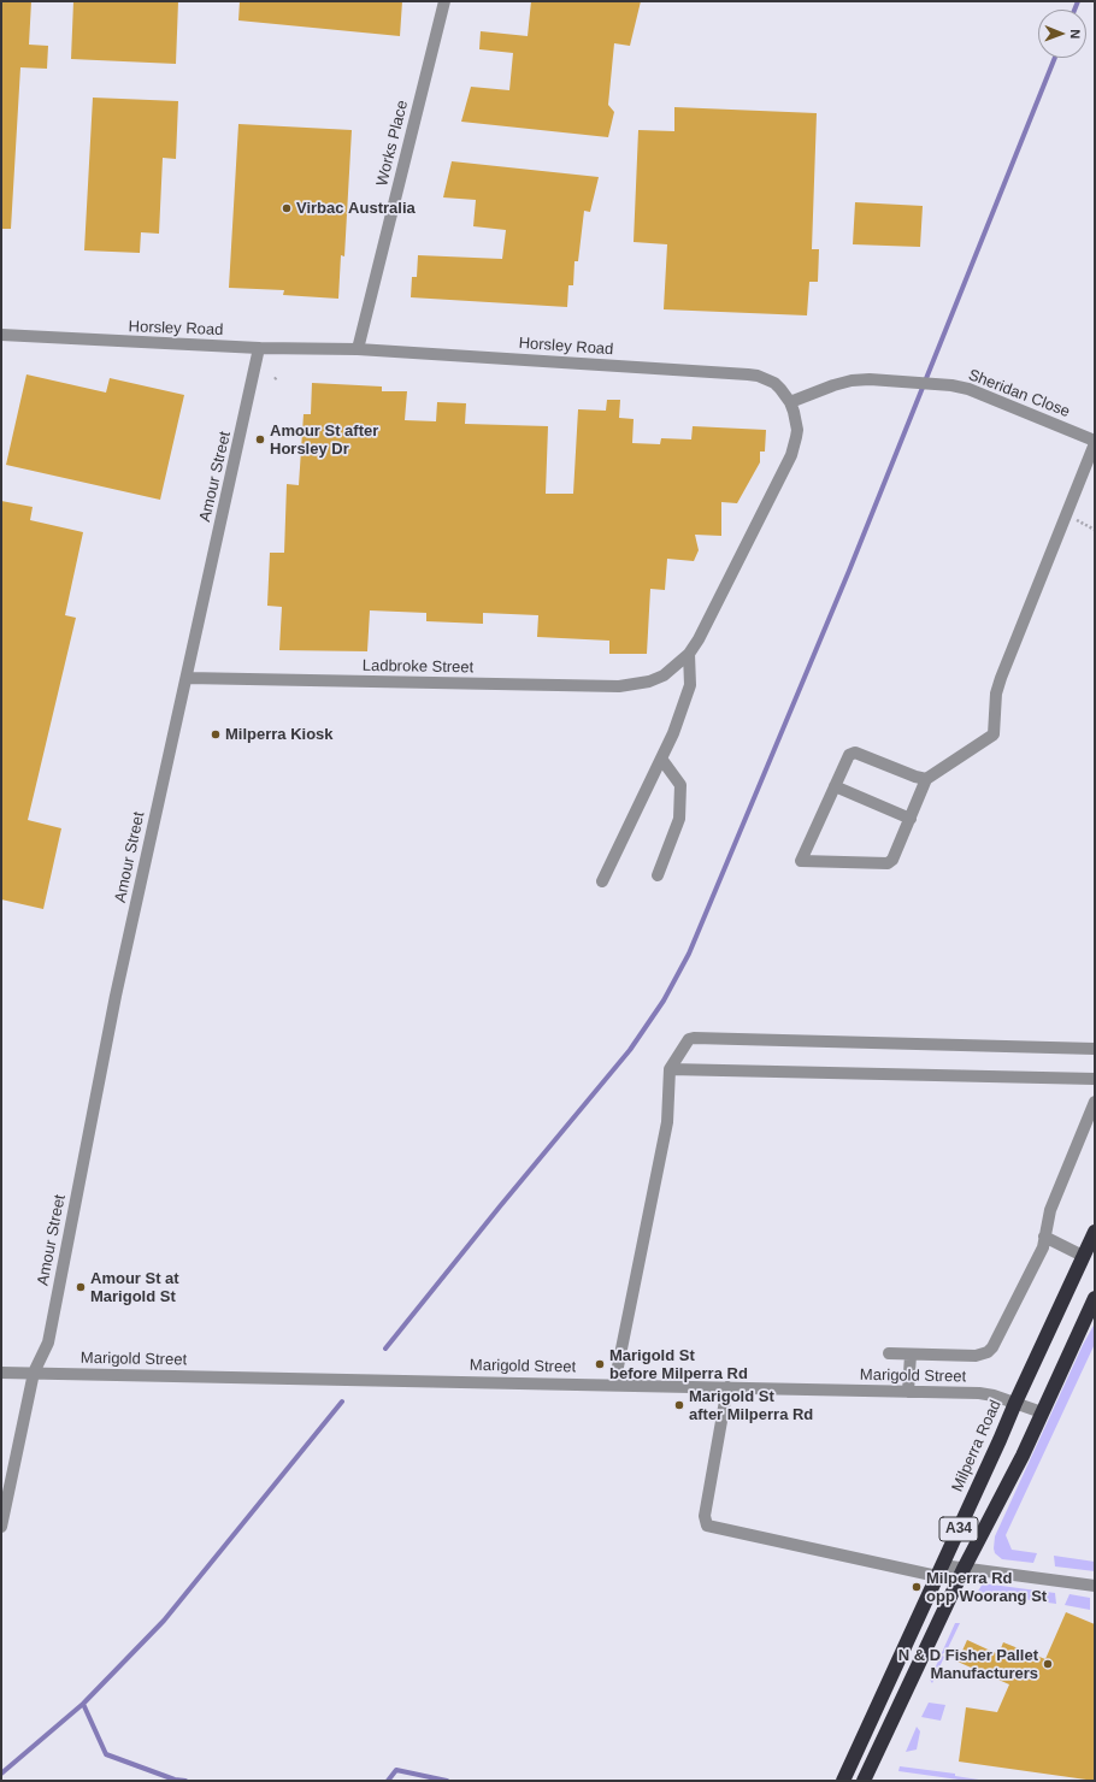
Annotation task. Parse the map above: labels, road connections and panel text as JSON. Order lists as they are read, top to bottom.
{
  "streets": {
    "highway": ["Milperra Road", "A34"],
    "street": [
      "Works Place",
      "Horsley Road",
      "Sheridan Close",
      "Amour Street",
      "Ladbroke Street",
      "Marigold Street"
    ]
  },
  "crossings": [
    ["Works Place", "Horsley Road"],
    ["Horsley Road", "Sheridan Close"],
    ["Horsley Road", "Amour Street"],
    ["Horsley Road", "Ladbroke Street"],
    ["Amour Street", "Ladbroke Street"],
    ["Amour Street", "Marigold Street"],
    ["Marigold Street", "Milperra Road"],
    ["Marigold Street", "A34"]
  ],
  "places": [
    "Virbac Australia",
    "Amour St after Horsley Dr",
    "Milperra Kiosk",
    "Amour St at Marigold St",
    "Marigold St before Milperra Rd",
    "Marigold St after Milperra Rd",
    "Milperra Rd opp Woorang St",
    "N & D Fisher Pallet Manufacturers"
  ],
  "north": "right"
}
